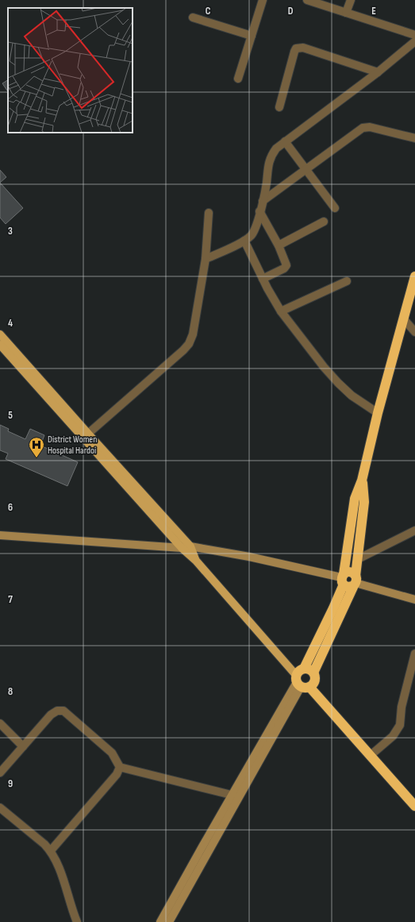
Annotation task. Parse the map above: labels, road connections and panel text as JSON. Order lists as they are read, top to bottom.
{
  "places": {
    "hospital": ["District Women Hospital Hardoi"]
  },
  "grid": {
    "columns": ["C", "D", "E"],
    "rows": [
      "3",
      "4",
      "5",
      "6",
      "7",
      "8",
      "9"
    ]
  }
}
